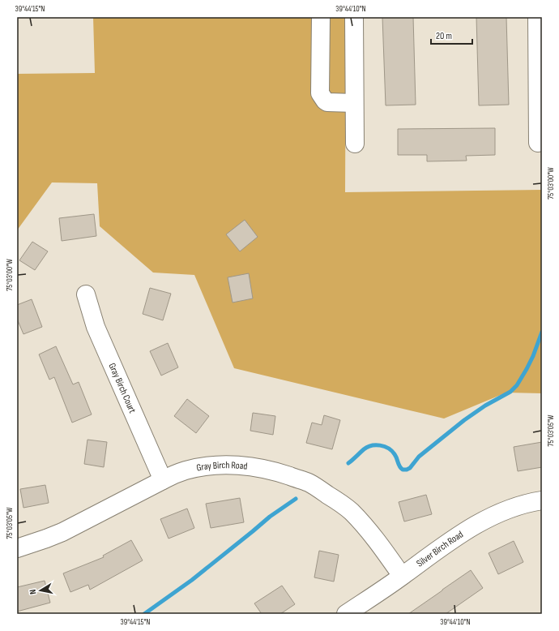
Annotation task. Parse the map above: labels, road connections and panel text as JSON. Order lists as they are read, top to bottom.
{
  "streets": {
    "street": ["Gray Birch Court", "Gray Birch Road", "Silver Birch Road"]
  },
  "crossings": [
    ["Gray Birch Court", "Gray Birch Road"],
    ["Gray Birch Road", "Silver Birch Road"]
  ],
  "scale_bar": "20 m",
  "north": "left",
  "coordinates": [
    "39°44'15\"N",
    "39°44'10\"N",
    "75°03'00\"W",
    "75°03'05\"W"
  ]
}
